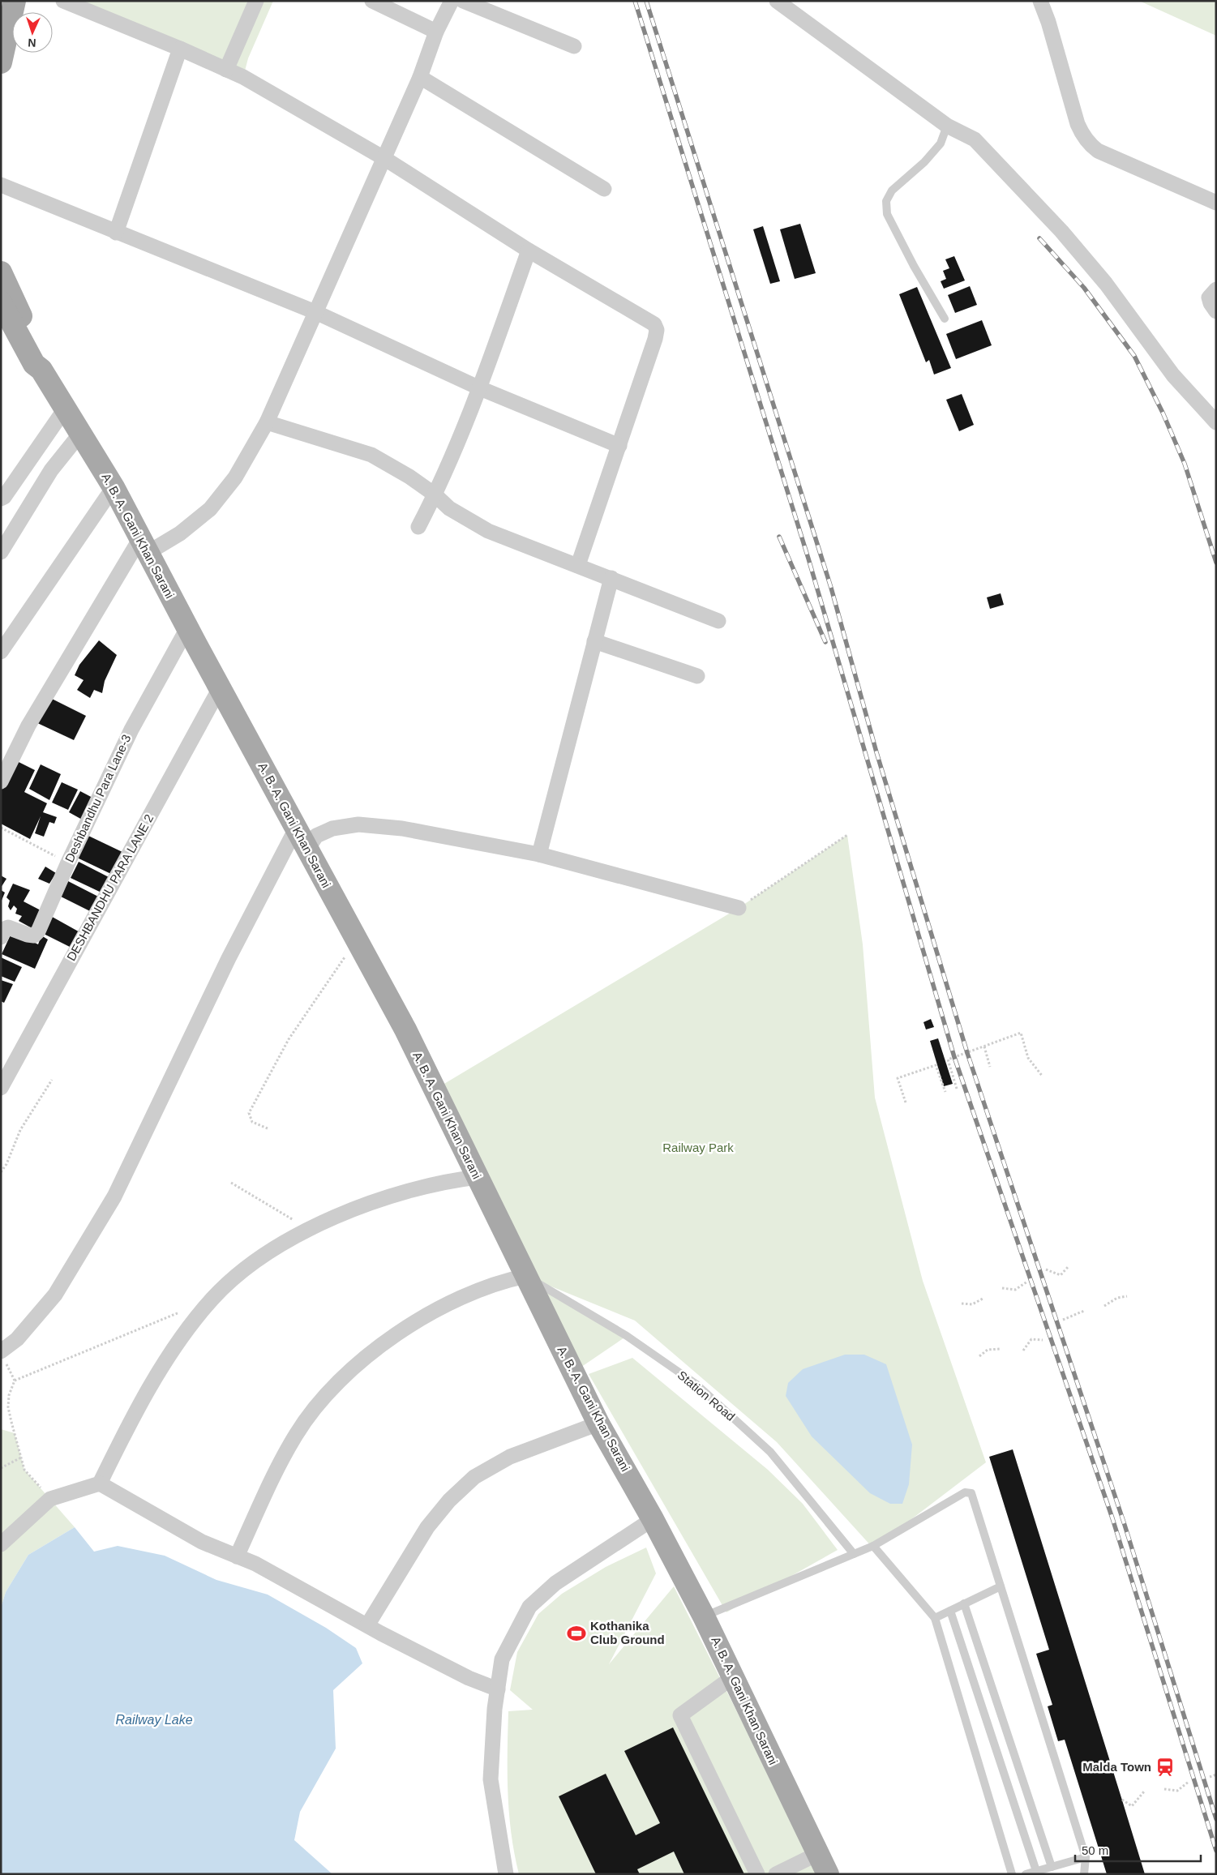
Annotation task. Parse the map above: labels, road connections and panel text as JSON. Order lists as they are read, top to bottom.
{
  "streets": {
    "main road": ["A. B. A. Gani Khan Sarani"],
    "street": ["Deshbandhu Para Lane-3", "DESHBANDHU PARA LANE 2"],
    "lane": ["Station Road"]
  },
  "crossings": [
    ["A. B. A. Gani Khan Sarani", "Deshbandhu Para Lane-3"],
    ["A. B. A. Gani Khan Sarani", "DESHBANDHU PARA LANE 2"],
    ["A. B. A. Gani Khan Sarani", "Station Road"]
  ],
  "water": ["Railway Lake"],
  "parks": ["Railway Park"],
  "places": {
    "sports": ["Kothanika Club Ground"],
    "station": ["Malda Town"]
  },
  "scale_bar": "50 m",
  "north": "bottom"
}
